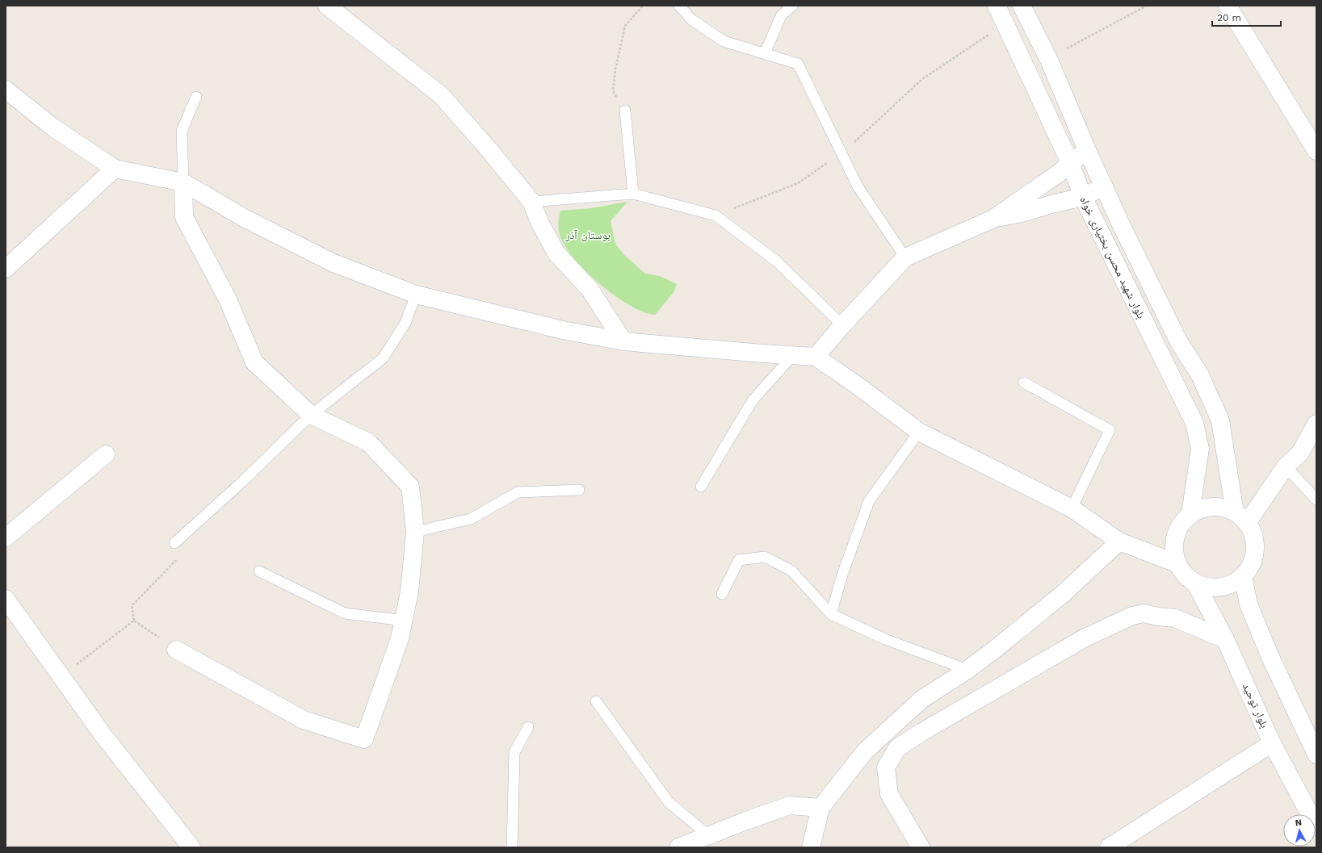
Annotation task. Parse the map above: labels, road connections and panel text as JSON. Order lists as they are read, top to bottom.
{
  "streets": {
    "street": ["بلوار شهید محسن بختیاری خواه", "بلوار توحید"]
  },
  "crossings": [
    ["بلوار شهید محسن بختیاری خواه", "بلوار توحید"]
  ],
  "parks": ["بوستان آذر"],
  "scale_bar": "20 m",
  "north": "top"
}
